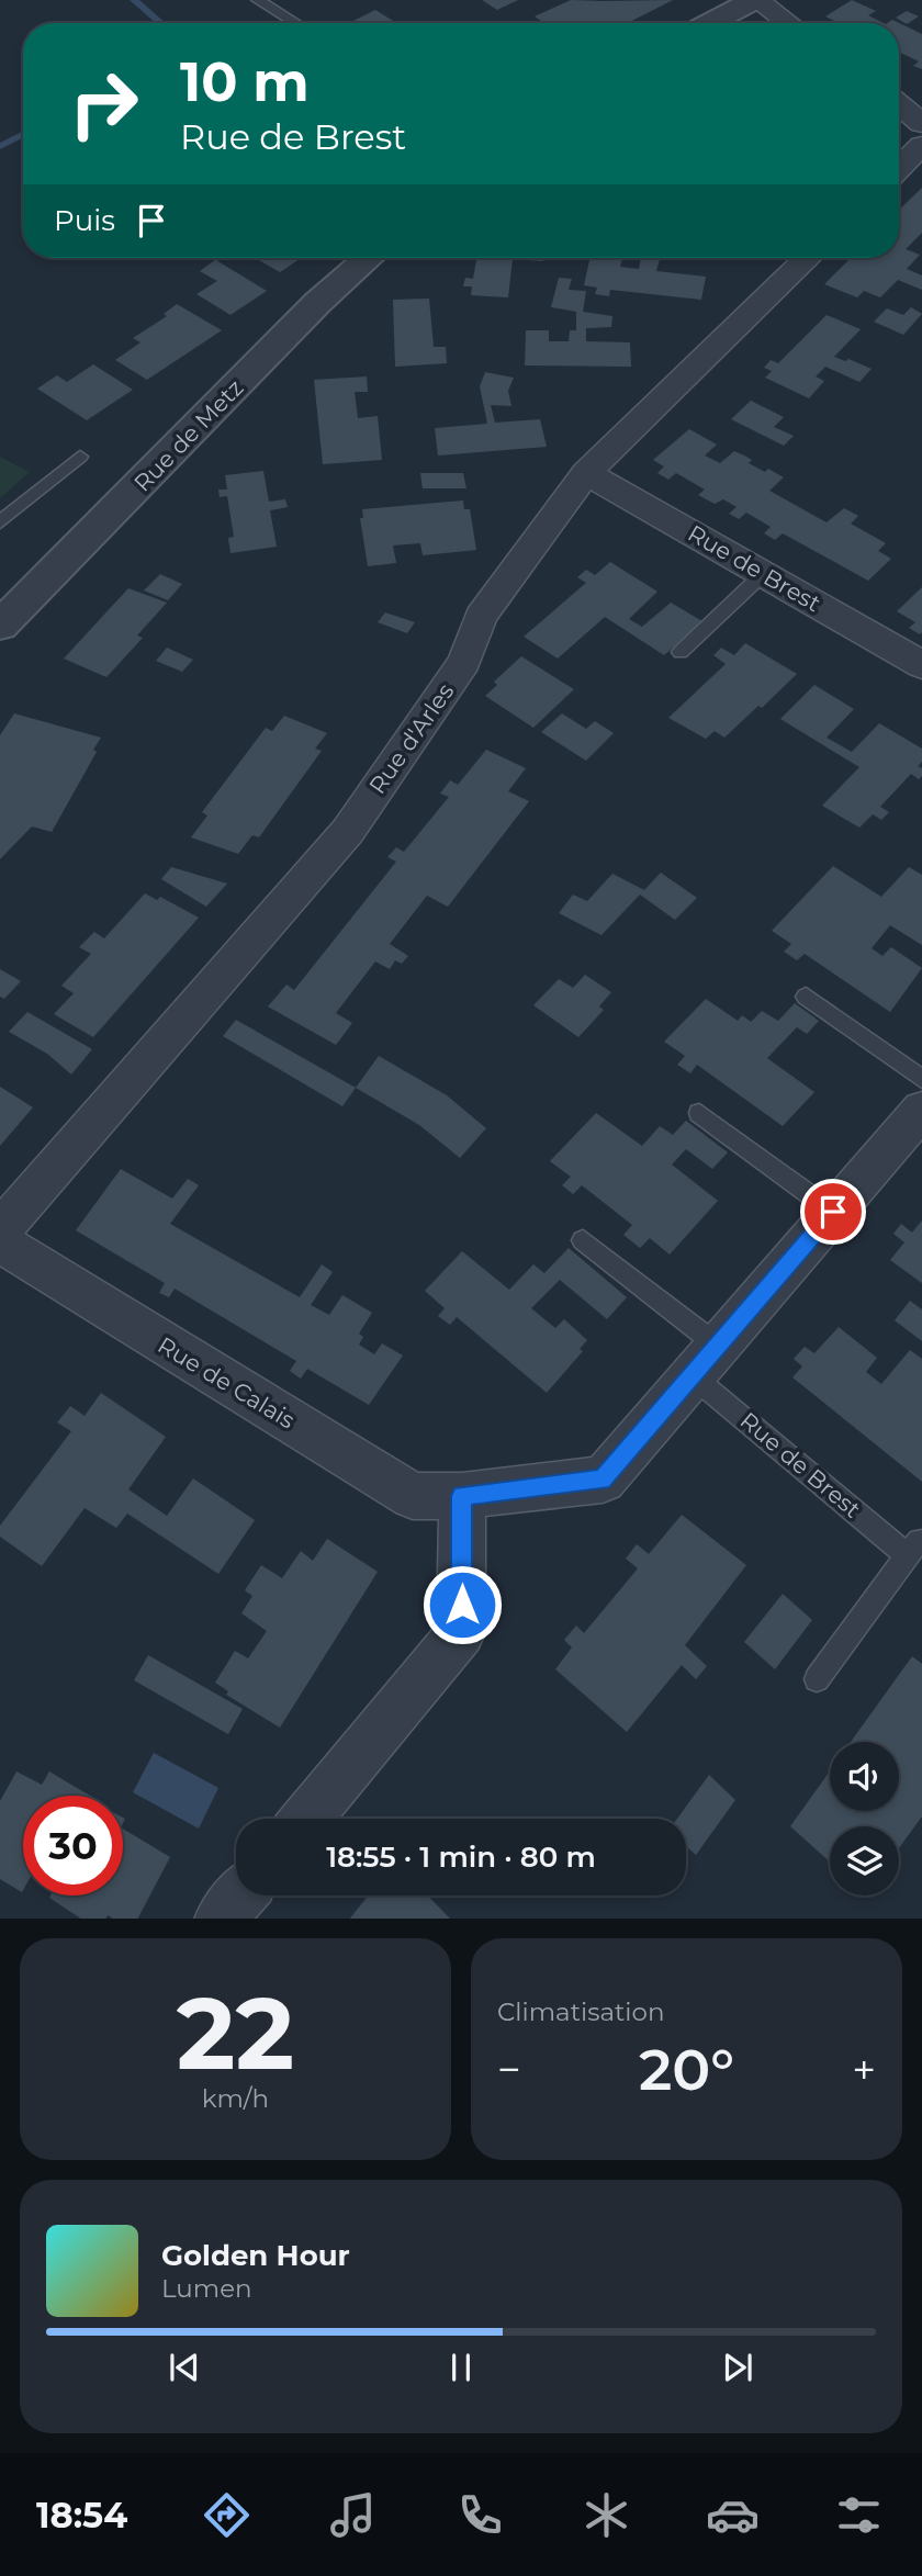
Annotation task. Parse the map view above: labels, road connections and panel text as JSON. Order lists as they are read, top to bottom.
{
  "streets": {
    "street": [
      "Rue de Metz",
      "Rue de Brest",
      "Rue d'Arles",
      "Rue de Calais"
    ]
  },
  "crossings": [
    ["Rue de Brest", "Rue d'Arles"]
  ],
  "page": {
    "turn": ["10 m", "Rue de Brest"],
    "then": "Puis",
    "limit": "30",
    "trip": "18:55 · 1 min · 80 m",
    "tile": [
      ["22", "km/h"],
      "Climatisation"
    ],
    "heat": ["−", "20°", "+"],
    "song": ["Golden Hour", "Lumen"],
    "tabs": "18:54"
  }
}
